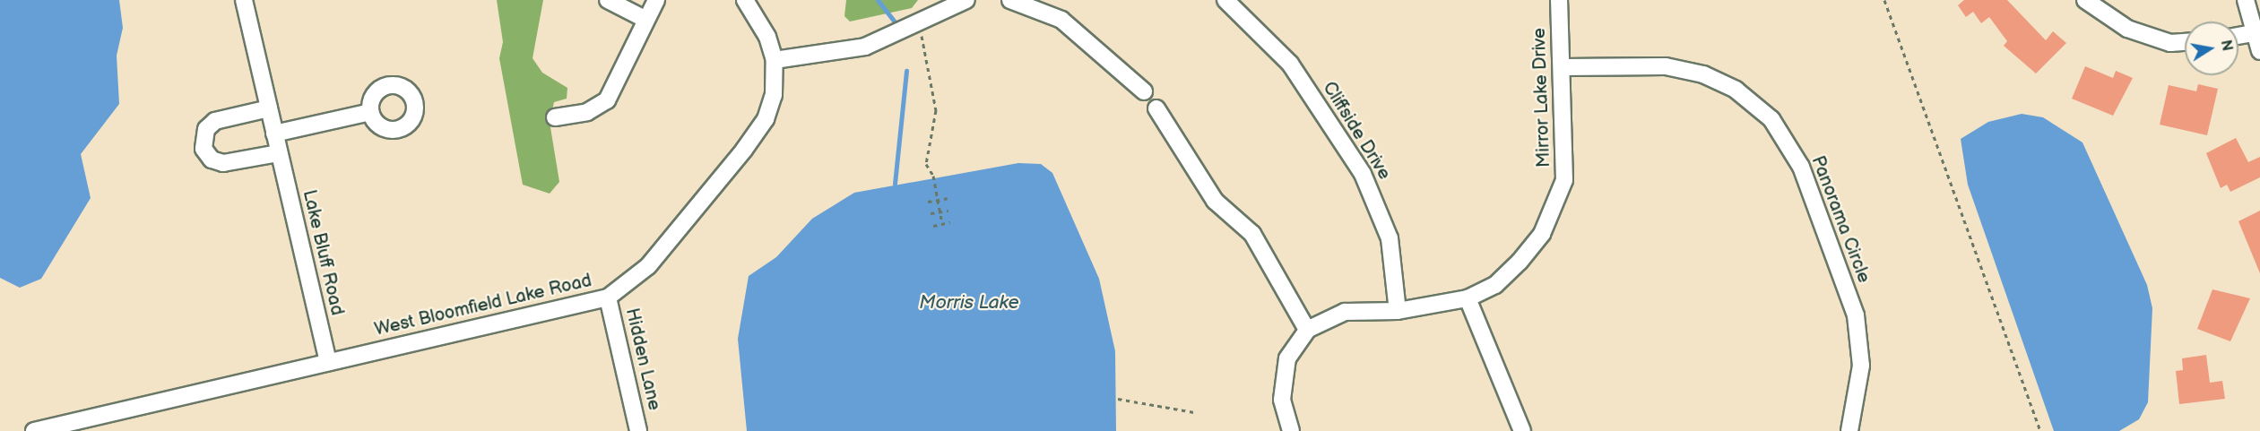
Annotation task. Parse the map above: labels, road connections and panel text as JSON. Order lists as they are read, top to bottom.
{
  "streets": {
    "street": [
      "Mirror Lake Drive",
      "Cliffside Drive",
      "Panorama Circle",
      "Lake Bluff Road",
      "West Bloomfield Lake Road",
      "Hidden Lane"
    ]
  },
  "crossings": [
    ["Mirror Lake Drive", "Cliffside Drive"],
    ["Mirror Lake Drive", "Panorama Circle"],
    ["Lake Bluff Road", "West Bloomfield Lake Road"],
    ["West Bloomfield Lake Road", "Hidden Lane"]
  ],
  "water": ["Morris Lake"],
  "north": "right"
}
